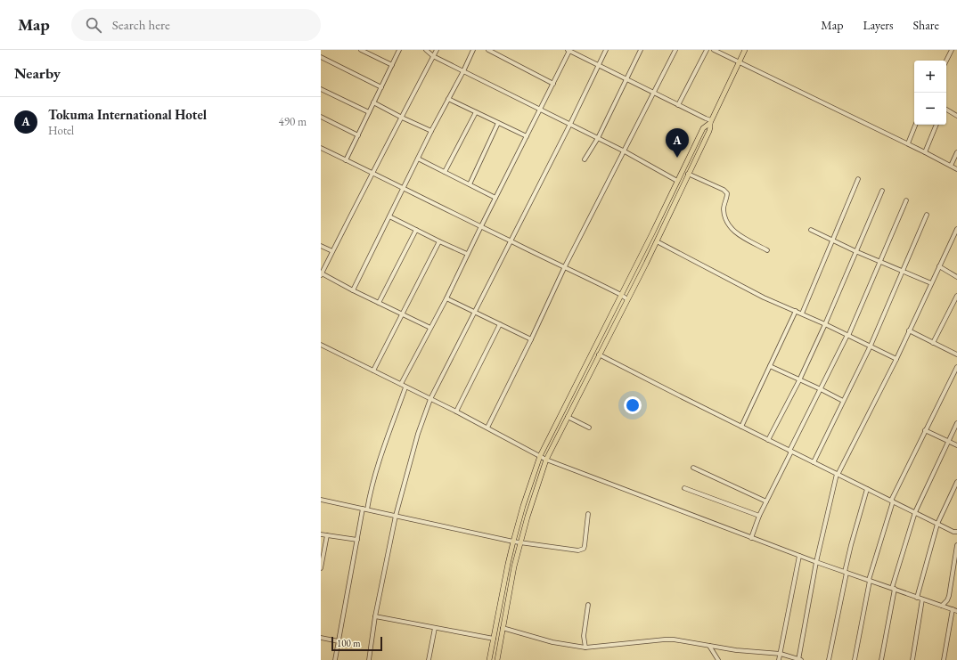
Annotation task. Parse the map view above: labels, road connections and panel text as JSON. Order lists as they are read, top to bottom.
{
  "scale_bar": "100 m",
  "page": {
    "header": "Map",
    "search": "Search here",
    "nav": ["Map", "Layers", "Share"],
    "heading": "Nearby",
    "map_buttons": ["+", "−"],
    "list": [
      {
        "mark": "A",
        "name": "Tokuma International Hotel",
        "note": "Hotel",
        "value": "490 m"
      }
    ],
    "pins": "A",
    "scale": "100 m"
  }
}
